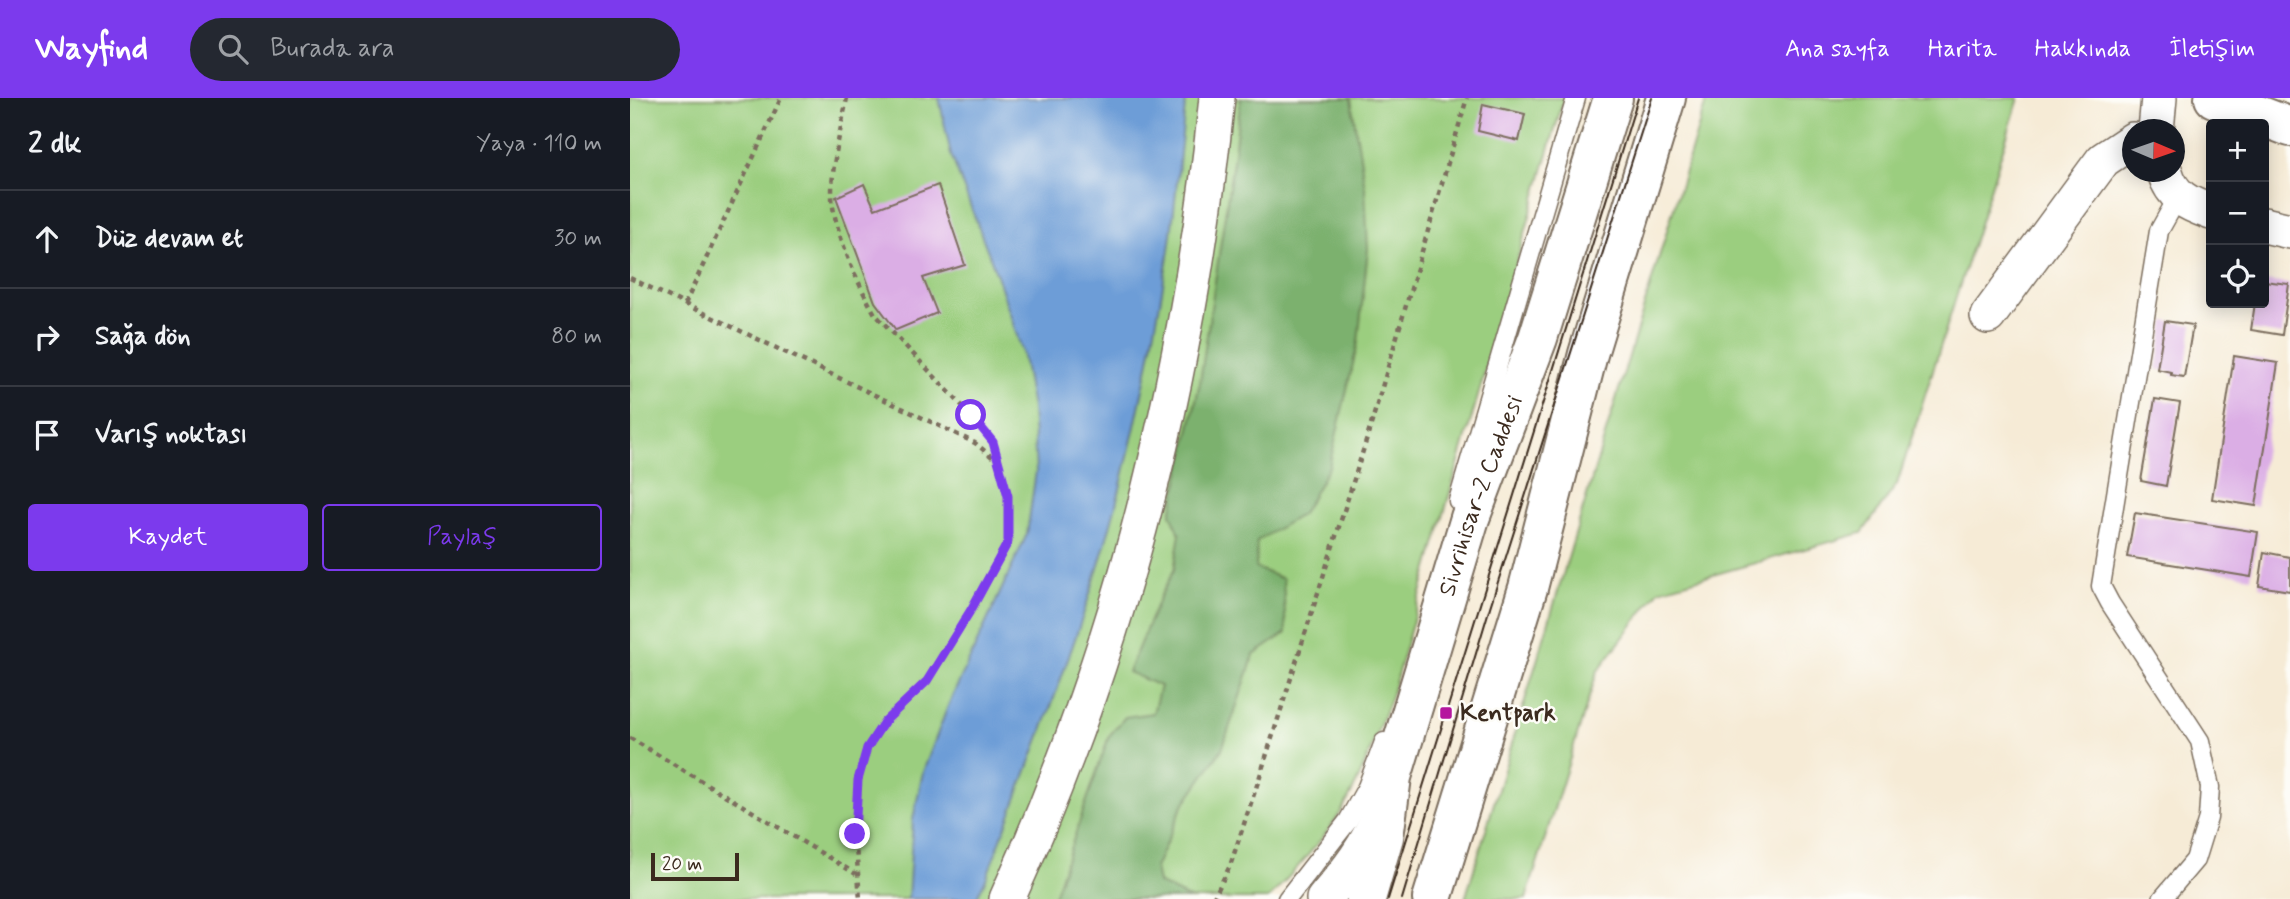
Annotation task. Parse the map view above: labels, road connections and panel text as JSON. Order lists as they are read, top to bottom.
{
  "streets": {
    "main road": ["Sivrihisar-2 Caddesi"]
  },
  "places": {
    "transit": ["Kentpark"]
  },
  "scale_bar": "20 m",
  "north": "right",
  "page": {
    "header": "Wayfind",
    "search": "Burada ara",
    "nav": [
      "Ana sayfa",
      "Harita",
      "Hakkında",
      "İletişim"
    ],
    "heading": ["2 dk", "Yaya · 110 m"],
    "map_buttons": ["+", "−"],
    "list": [
      ["Düz devam et", "30 m"],
      ["Sağa dön", "80 m"],
      "Varış noktası"
    ],
    "buttons": ["Kaydet", "Paylaş"],
    "scale": "20 m"
  }
}
